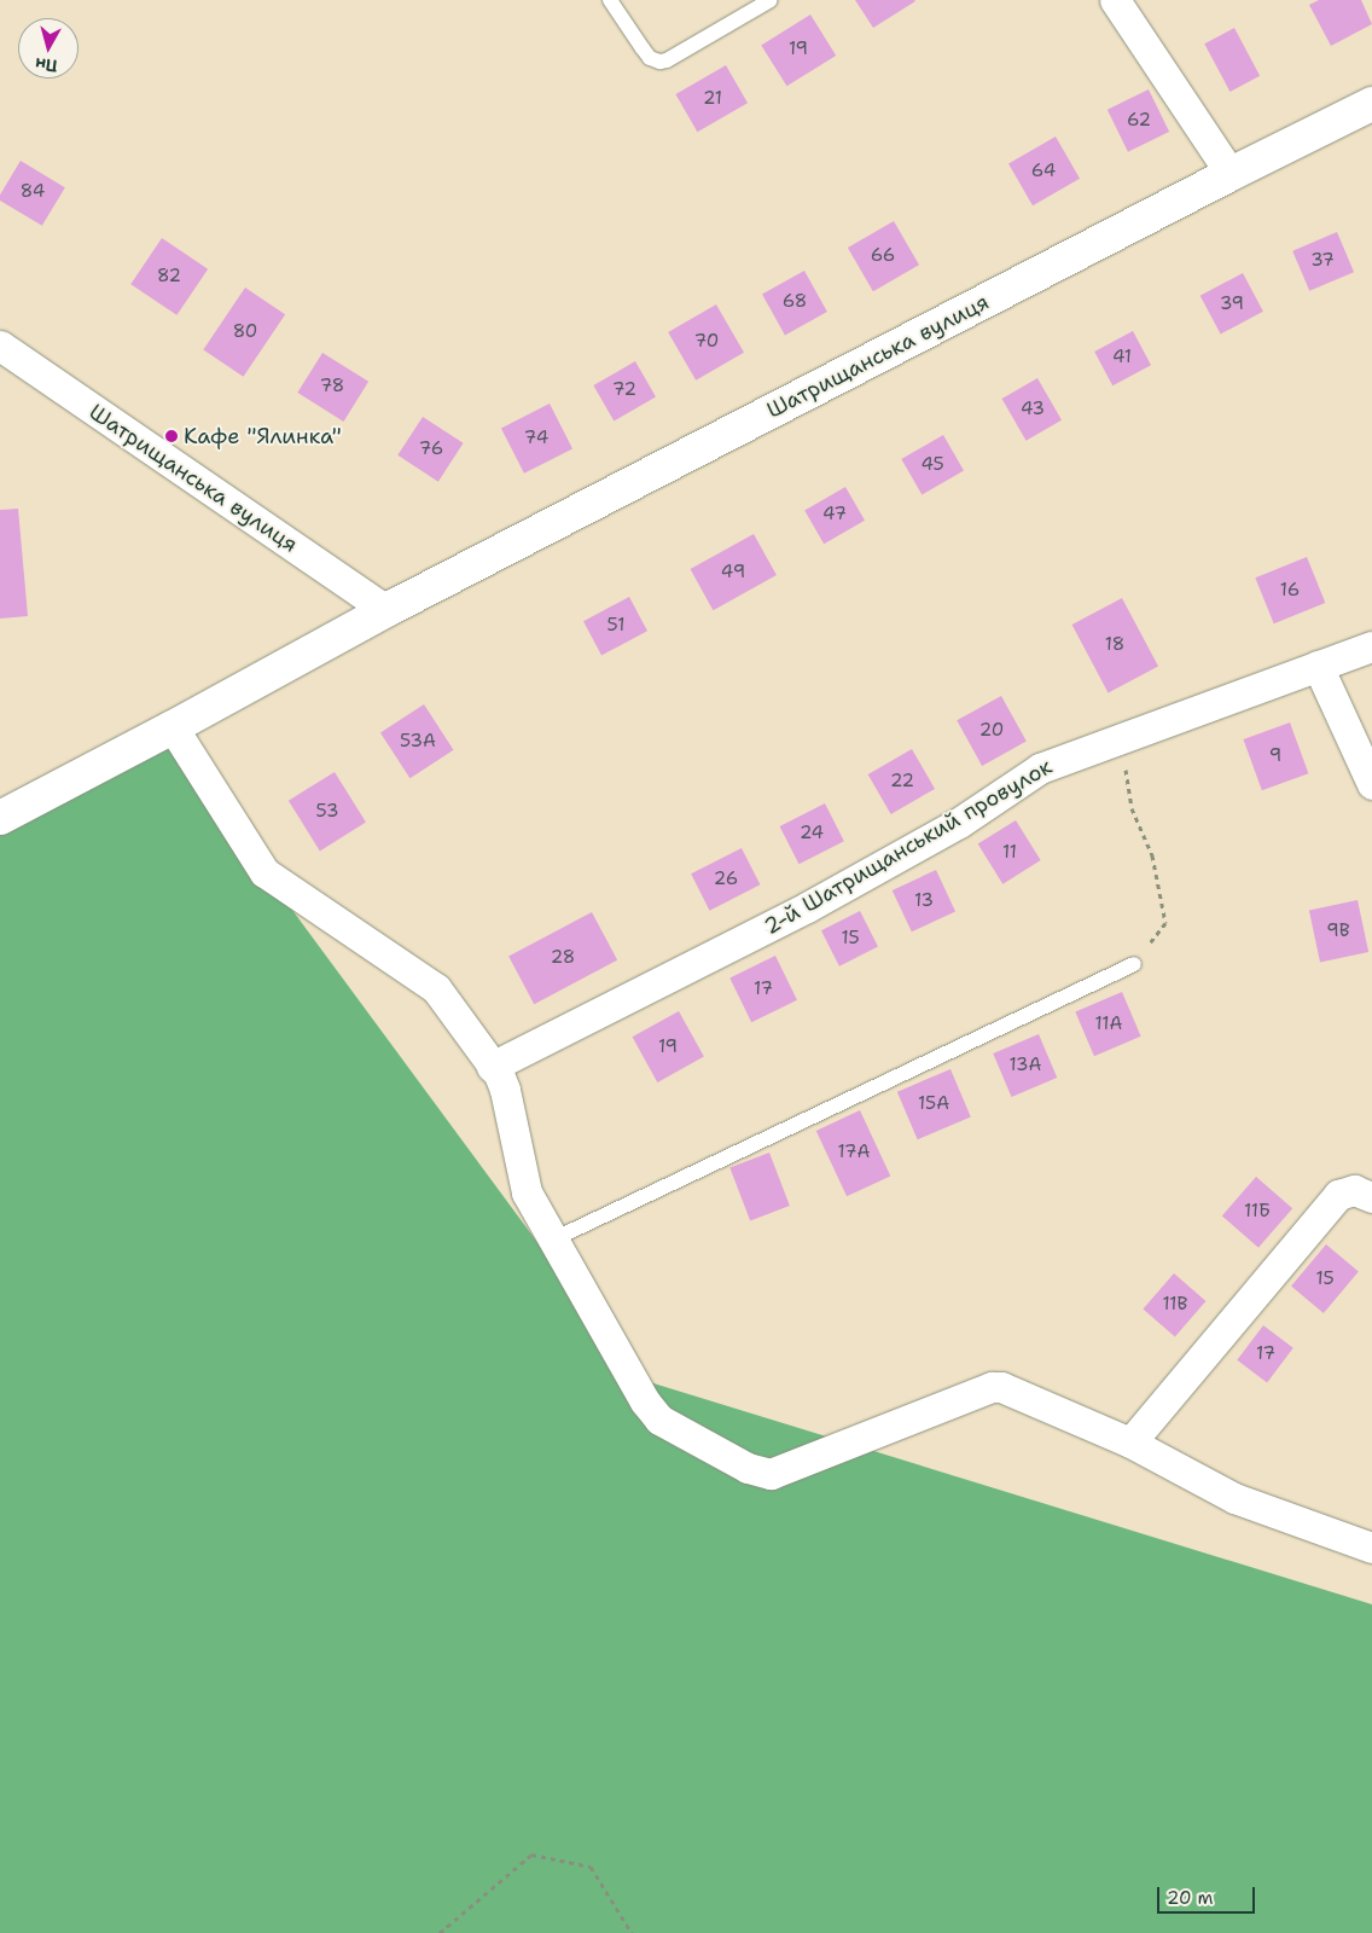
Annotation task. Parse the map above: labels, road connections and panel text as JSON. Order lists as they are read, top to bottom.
{
  "streets": {
    "street": ["Шатрищанська вулиця", "2-й Шатрищанський провулок"]
  },
  "places": ["Кафе \"Ялинка\""],
  "house_numbers": [
    "19",
    "21",
    "62",
    "64",
    "84",
    "66",
    "37",
    "82",
    "68",
    "39",
    "80",
    "70",
    "41",
    "78",
    "72",
    "43",
    "74",
    "76",
    "45",
    "47",
    "49",
    "16",
    "51",
    "18",
    "20",
    "53А",
    "9",
    "22",
    "53",
    "24",
    "11",
    "26",
    "13",
    "9В",
    "15",
    "28",
    "17",
    "11А",
    "19",
    "13А",
    "15А",
    "17А",
    "11Б",
    "15",
    "11В",
    "17"
  ],
  "scale_bar": "20 m",
  "north": "bottom"
}
